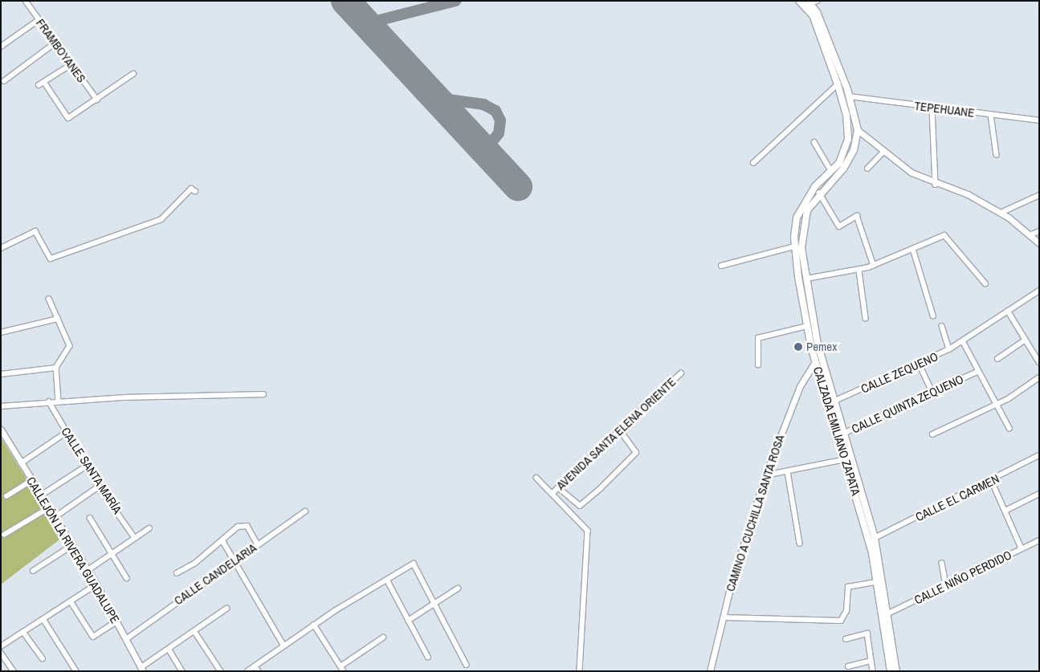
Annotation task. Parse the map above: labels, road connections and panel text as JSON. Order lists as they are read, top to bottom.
{
  "streets": {
    "main road": ["CALZADA EMILIANO ZAPATA"],
    "street": [
      "FRAMBOYANES",
      "TEPEHUANE",
      "CALLE ZEQUENO",
      "CALLE QUINTA ZEQUENO",
      "AVENIDA SANTA ELENA ORIENTE",
      "CALLE SANTA MARÍA",
      "CALLE EL CARMEN",
      "CAMINO A CUCHILLA SANTA ROSA",
      "CALLEJÓN LA RIVERA GUADALUPE",
      "CALLE CANDELARIA",
      "CALLE NIÑO PERDIDO"
    ]
  },
  "crossings": [
    ["TEPEHUANE", "CALZADA EMILIANO ZAPATA"],
    ["CALLE ZEQUENO", "CALZADA EMILIANO ZAPATA"],
    ["CALLE QUINTA ZEQUENO", "CALZADA EMILIANO ZAPATA"],
    ["CALZADA EMILIANO ZAPATA", "CALLE EL CARMEN"],
    ["CALZADA EMILIANO ZAPATA", "CAMINO A CUCHILLA SANTA ROSA"],
    ["CALZADA EMILIANO ZAPATA", "CALLE NIÑO PERDIDO"],
    ["CALLEJÓN LA RIVERA GUADALUPE", "CALLE CANDELARIA"]
  ],
  "places": ["Pemex"]
}
